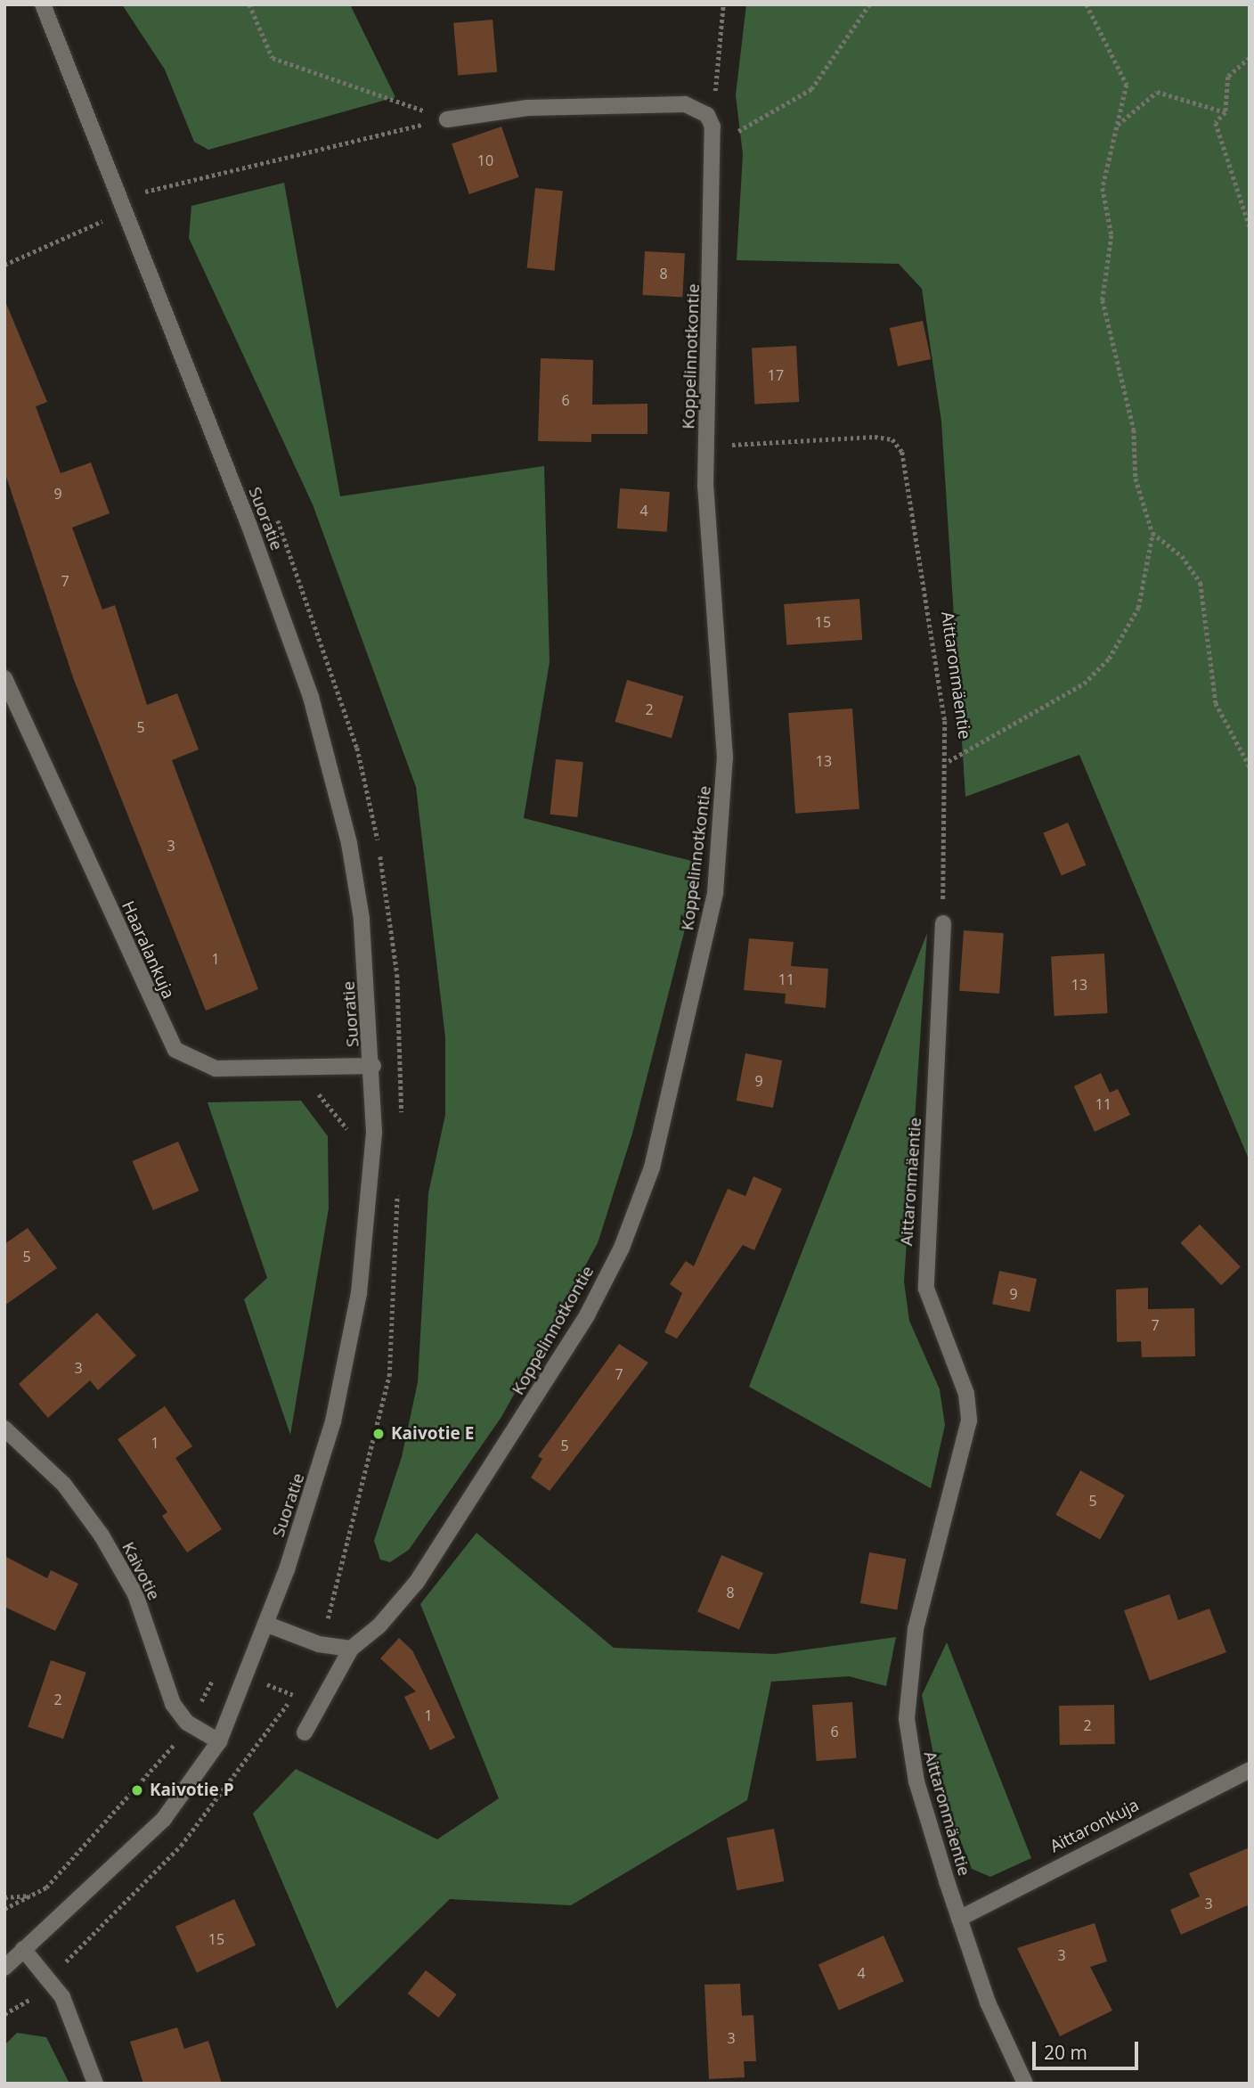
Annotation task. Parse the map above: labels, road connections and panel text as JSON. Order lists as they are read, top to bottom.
{
  "streets": {
    "street": [
      "Koppelinnotkontie",
      "Suoratie",
      "Aittaronmäentie",
      "Haaralankuja",
      "Kaivotie",
      "Aittaronkuja"
    ]
  },
  "crossings": [
    ["Koppelinnotkontie", "Aittaronmäentie"],
    ["Suoratie", "Haaralankuja"],
    ["Suoratie", "Kaivotie"],
    ["Aittaronmäentie", "Aittaronkuja"]
  ],
  "places": ["Kaivotie E", "Kaivotie P"],
  "house_numbers": [
    "10",
    "8",
    "17",
    "6",
    "9",
    "4",
    "7",
    "15",
    "2",
    "5",
    "13",
    "3",
    "1",
    "11",
    "13",
    "9",
    "11",
    "5",
    "9",
    "7",
    "3",
    "7",
    "1",
    "5",
    "5",
    "8",
    "2",
    "1",
    "2",
    "6",
    "3",
    "15",
    "3",
    "4",
    "3"
  ],
  "scale_bar": "20 m"
}
